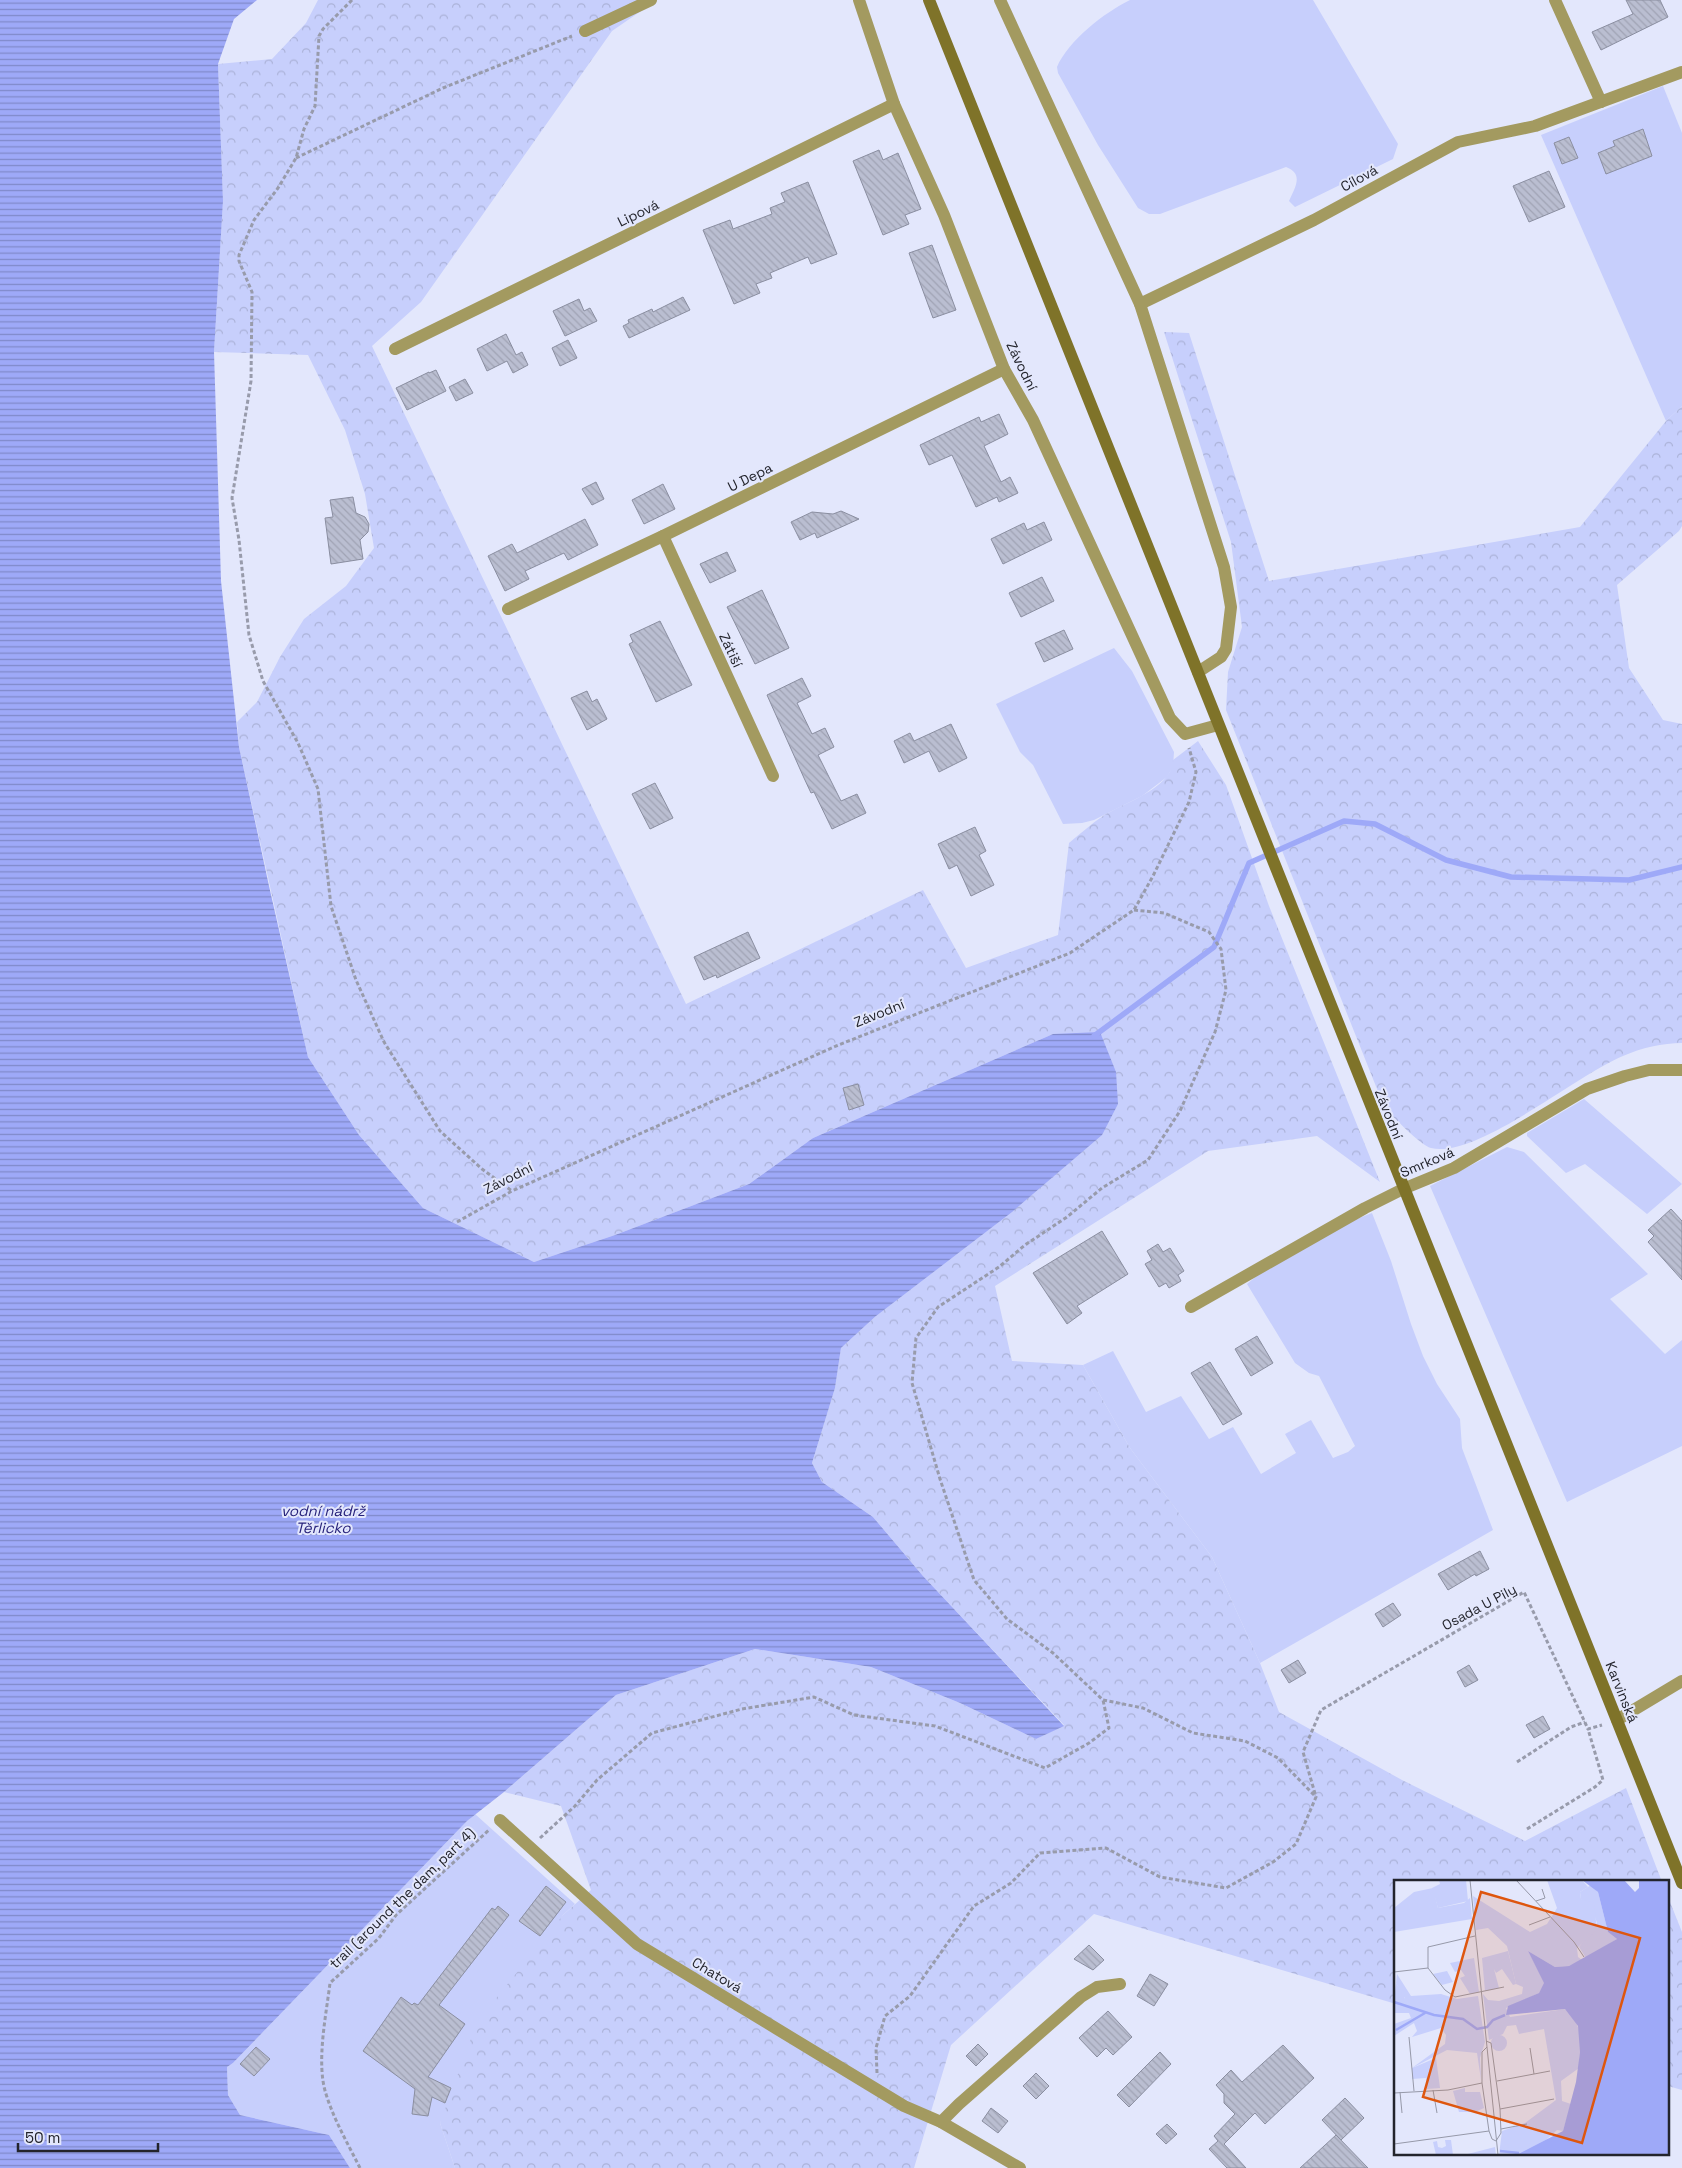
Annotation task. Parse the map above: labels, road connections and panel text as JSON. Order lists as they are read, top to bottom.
{
  "streets": {
    "main road": ["Závodní", "Karvinská"],
    "street": [
      "Cílová",
      "Lipová",
      "U Depa",
      "Zátiší",
      "Smrková",
      "Chatová"
    ],
    "path": ["Osada U Pily", "trail (around the dam, part 4)"]
  },
  "crossings": [
    ["Lipová", "Závodní"],
    ["Závodní", "U Depa"],
    ["Závodní", "Smrková"],
    ["Závodní", "Karvinská"],
    ["U Depa", "Zátiší"],
    ["trail (around the dam, part 4)", "Chatová"]
  ],
  "water": ["vodní nádrž Těrlicko"],
  "scale_bar": "50 m"
}
